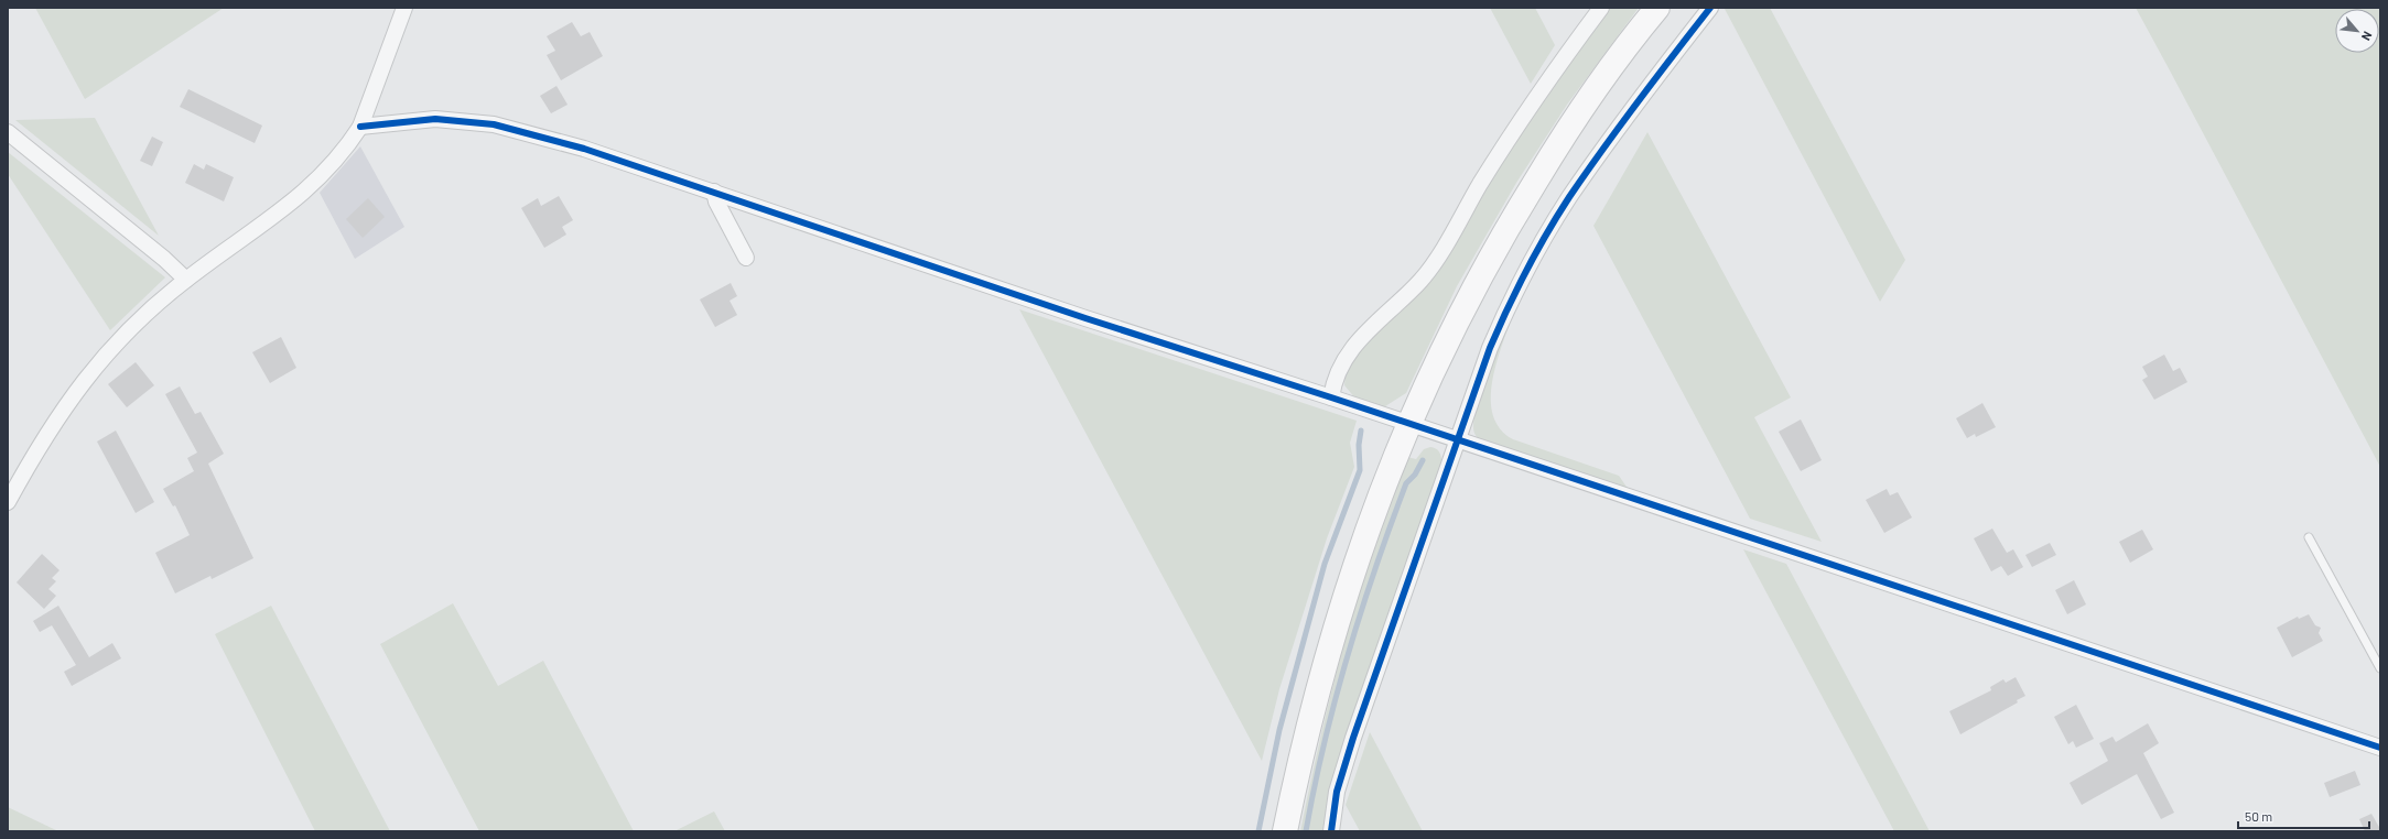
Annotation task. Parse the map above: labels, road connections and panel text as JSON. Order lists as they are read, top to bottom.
{
  "scale_bar": "50 m",
  "north": "bottom right"
}
